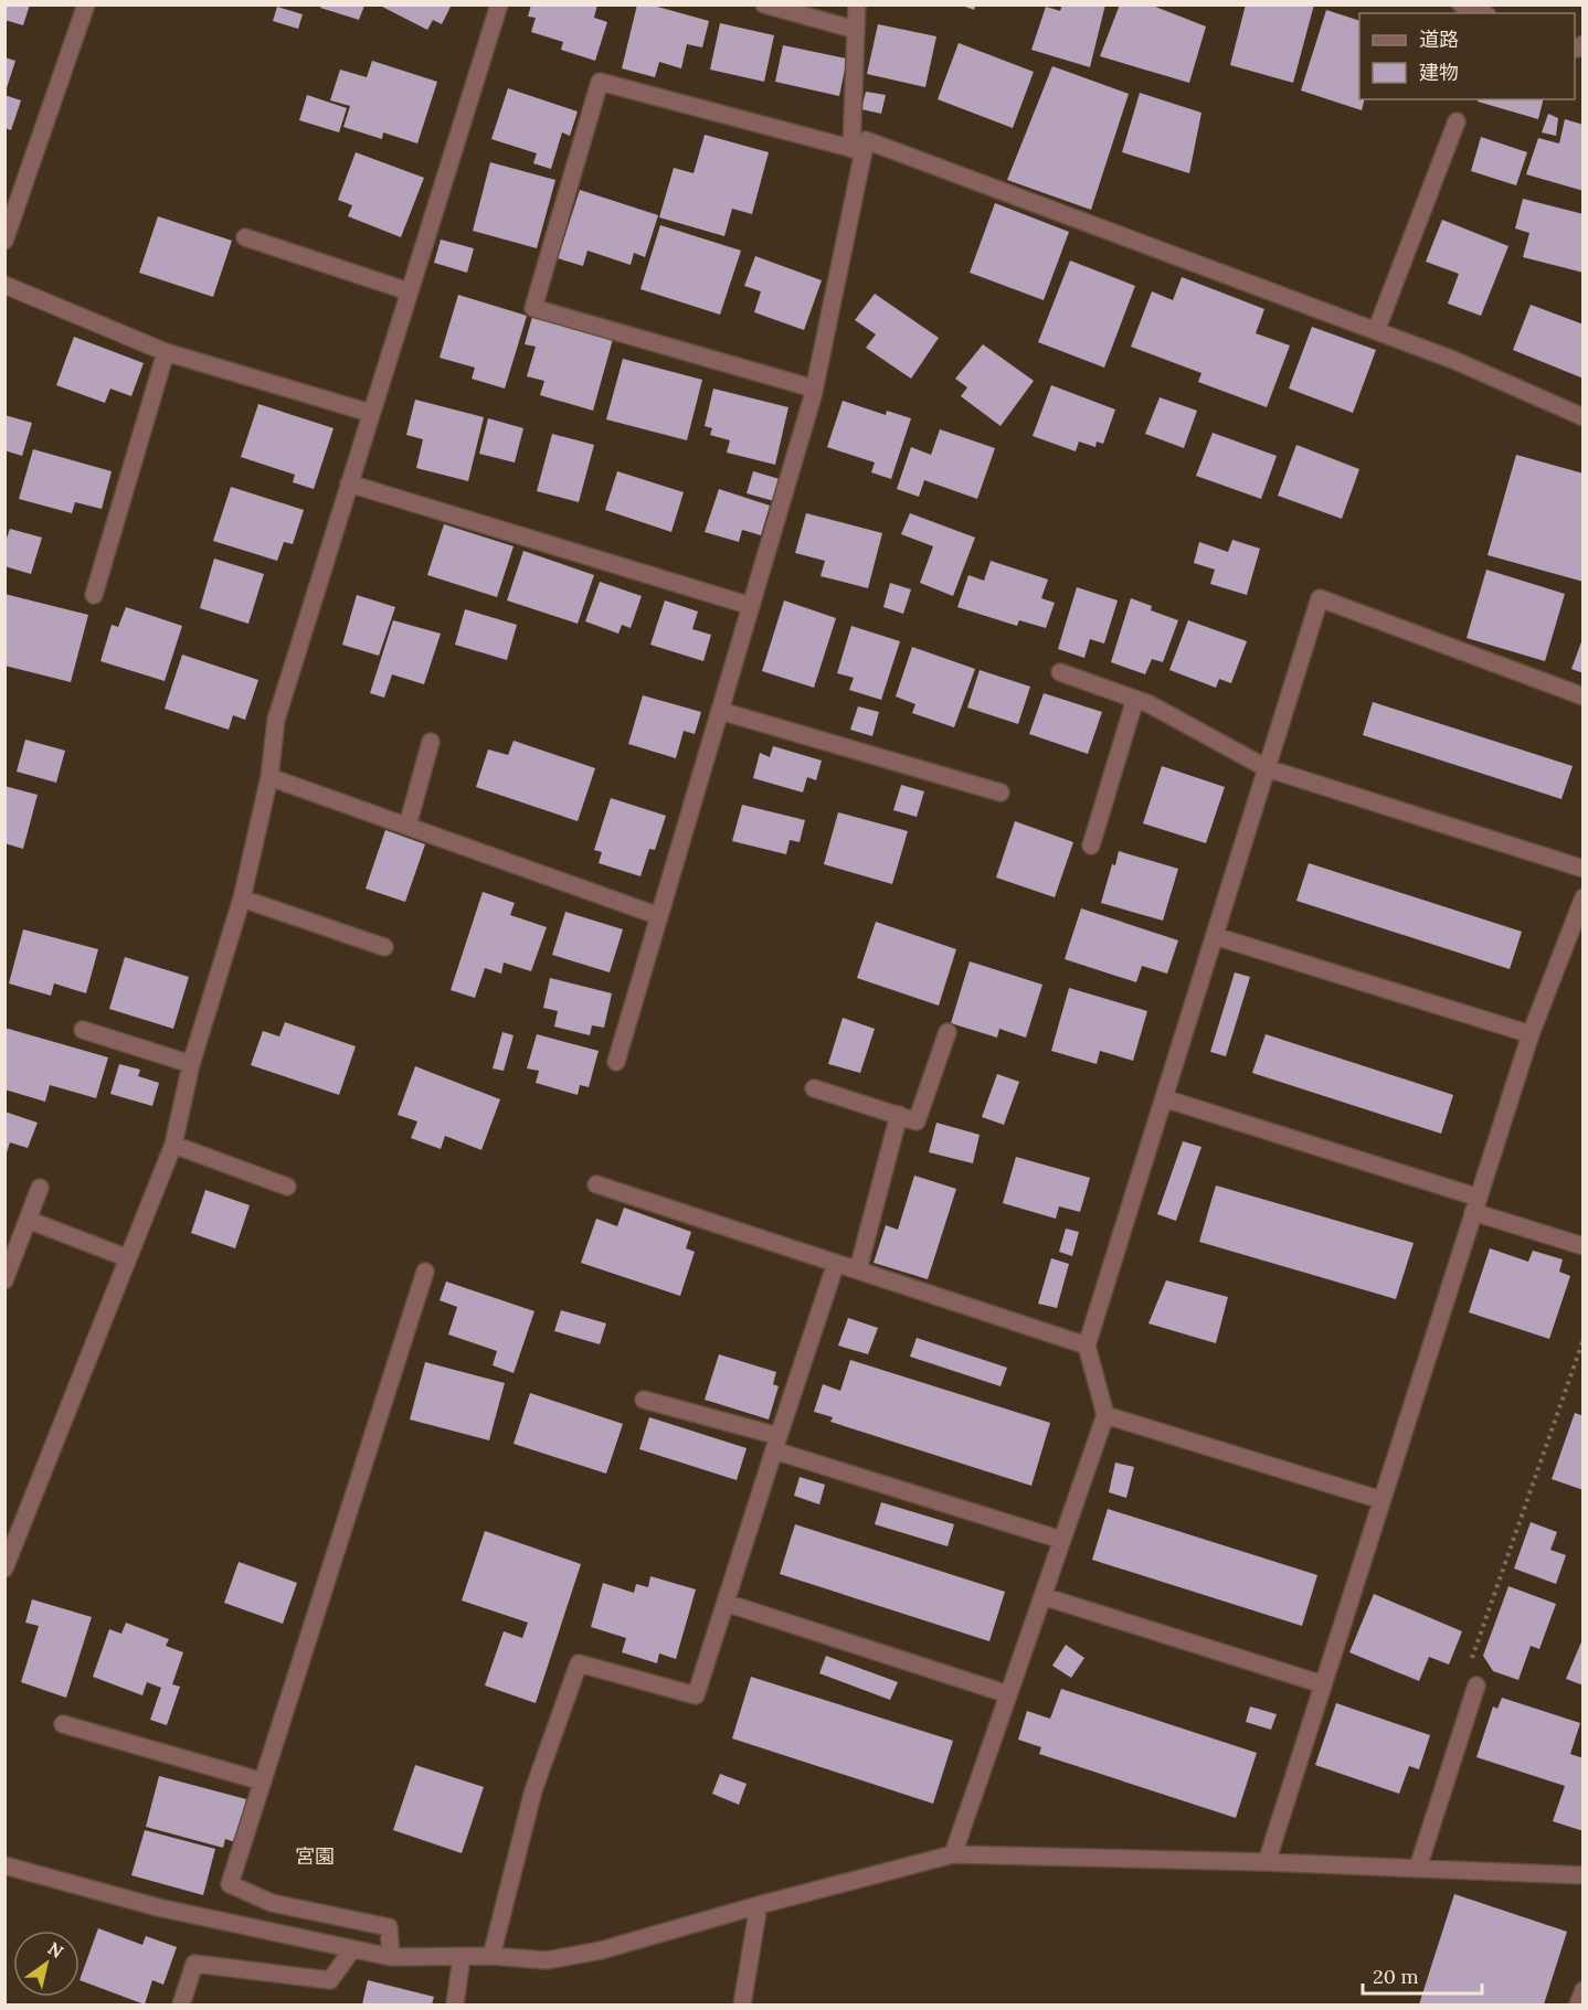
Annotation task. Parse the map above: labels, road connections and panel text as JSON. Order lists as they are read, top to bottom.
{
  "districts": ["宮園"],
  "legend": ["道路", "建物"],
  "scale_bar": "20 m",
  "north": "top right"
}
